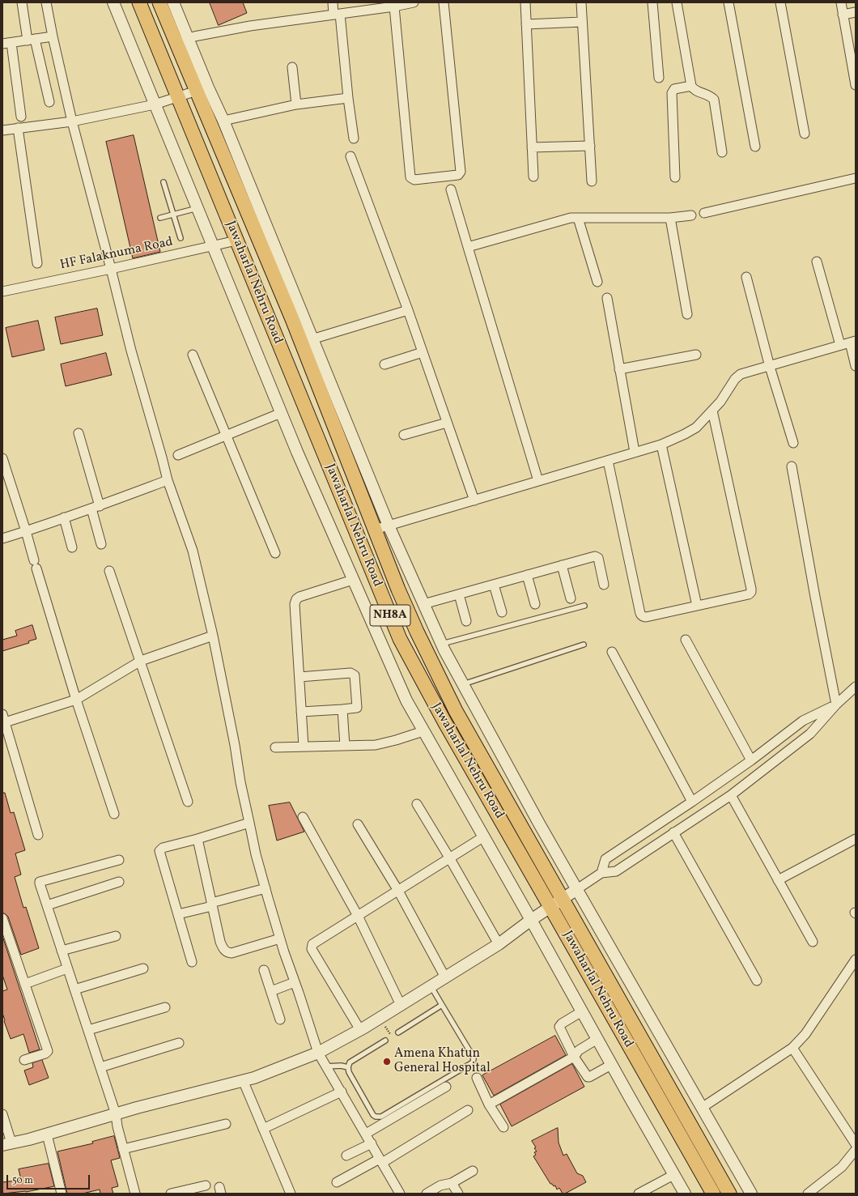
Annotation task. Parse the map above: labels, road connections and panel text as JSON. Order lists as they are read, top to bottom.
{
  "streets": {
    "main road": ["Jawaharlal Nehru Road", "NH8A"],
    "street": ["HF Falaknuma Road"]
  },
  "crossings": [
    ["HF Falaknuma Road", "Jawaharlal Nehru Road"]
  ],
  "places": ["Amena Khatun General Hospital"],
  "scale_bar": "50 m"
}
